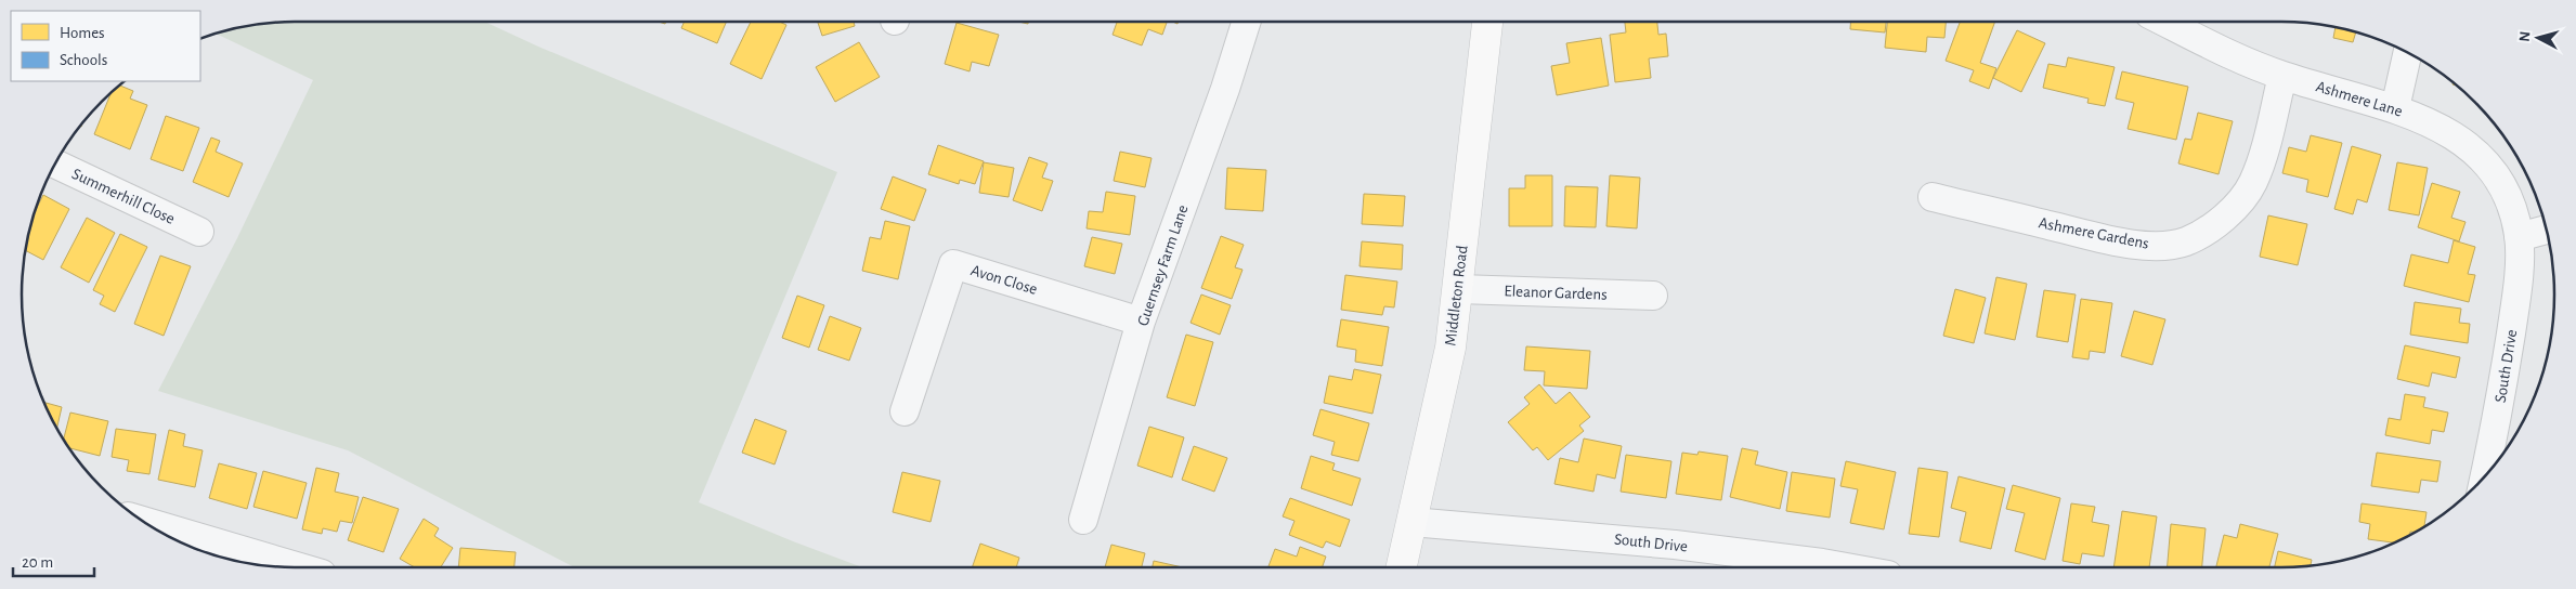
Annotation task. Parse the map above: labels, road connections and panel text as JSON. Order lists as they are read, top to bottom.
{
  "streets": {
    "main road": ["Middleton Road"],
    "street": [
      "Ashmere Lane",
      "Summerhill Close",
      "Ashmere Gardens",
      "Guernsey Farm Lane",
      "Avon Close",
      "Eleanor Gardens",
      "South Drive"
    ]
  },
  "crossings": [
    ["Ashmere Lane", "Ashmere Gardens"],
    ["Ashmere Lane", "South Drive"],
    ["Guernsey Farm Lane", "Avon Close"],
    ["Eleanor Gardens", "Middleton Road"],
    ["Middleton Road", "South Drive"]
  ],
  "legend": ["Homes", "Schools"],
  "scale_bar": "20 m",
  "north": "left"
}
